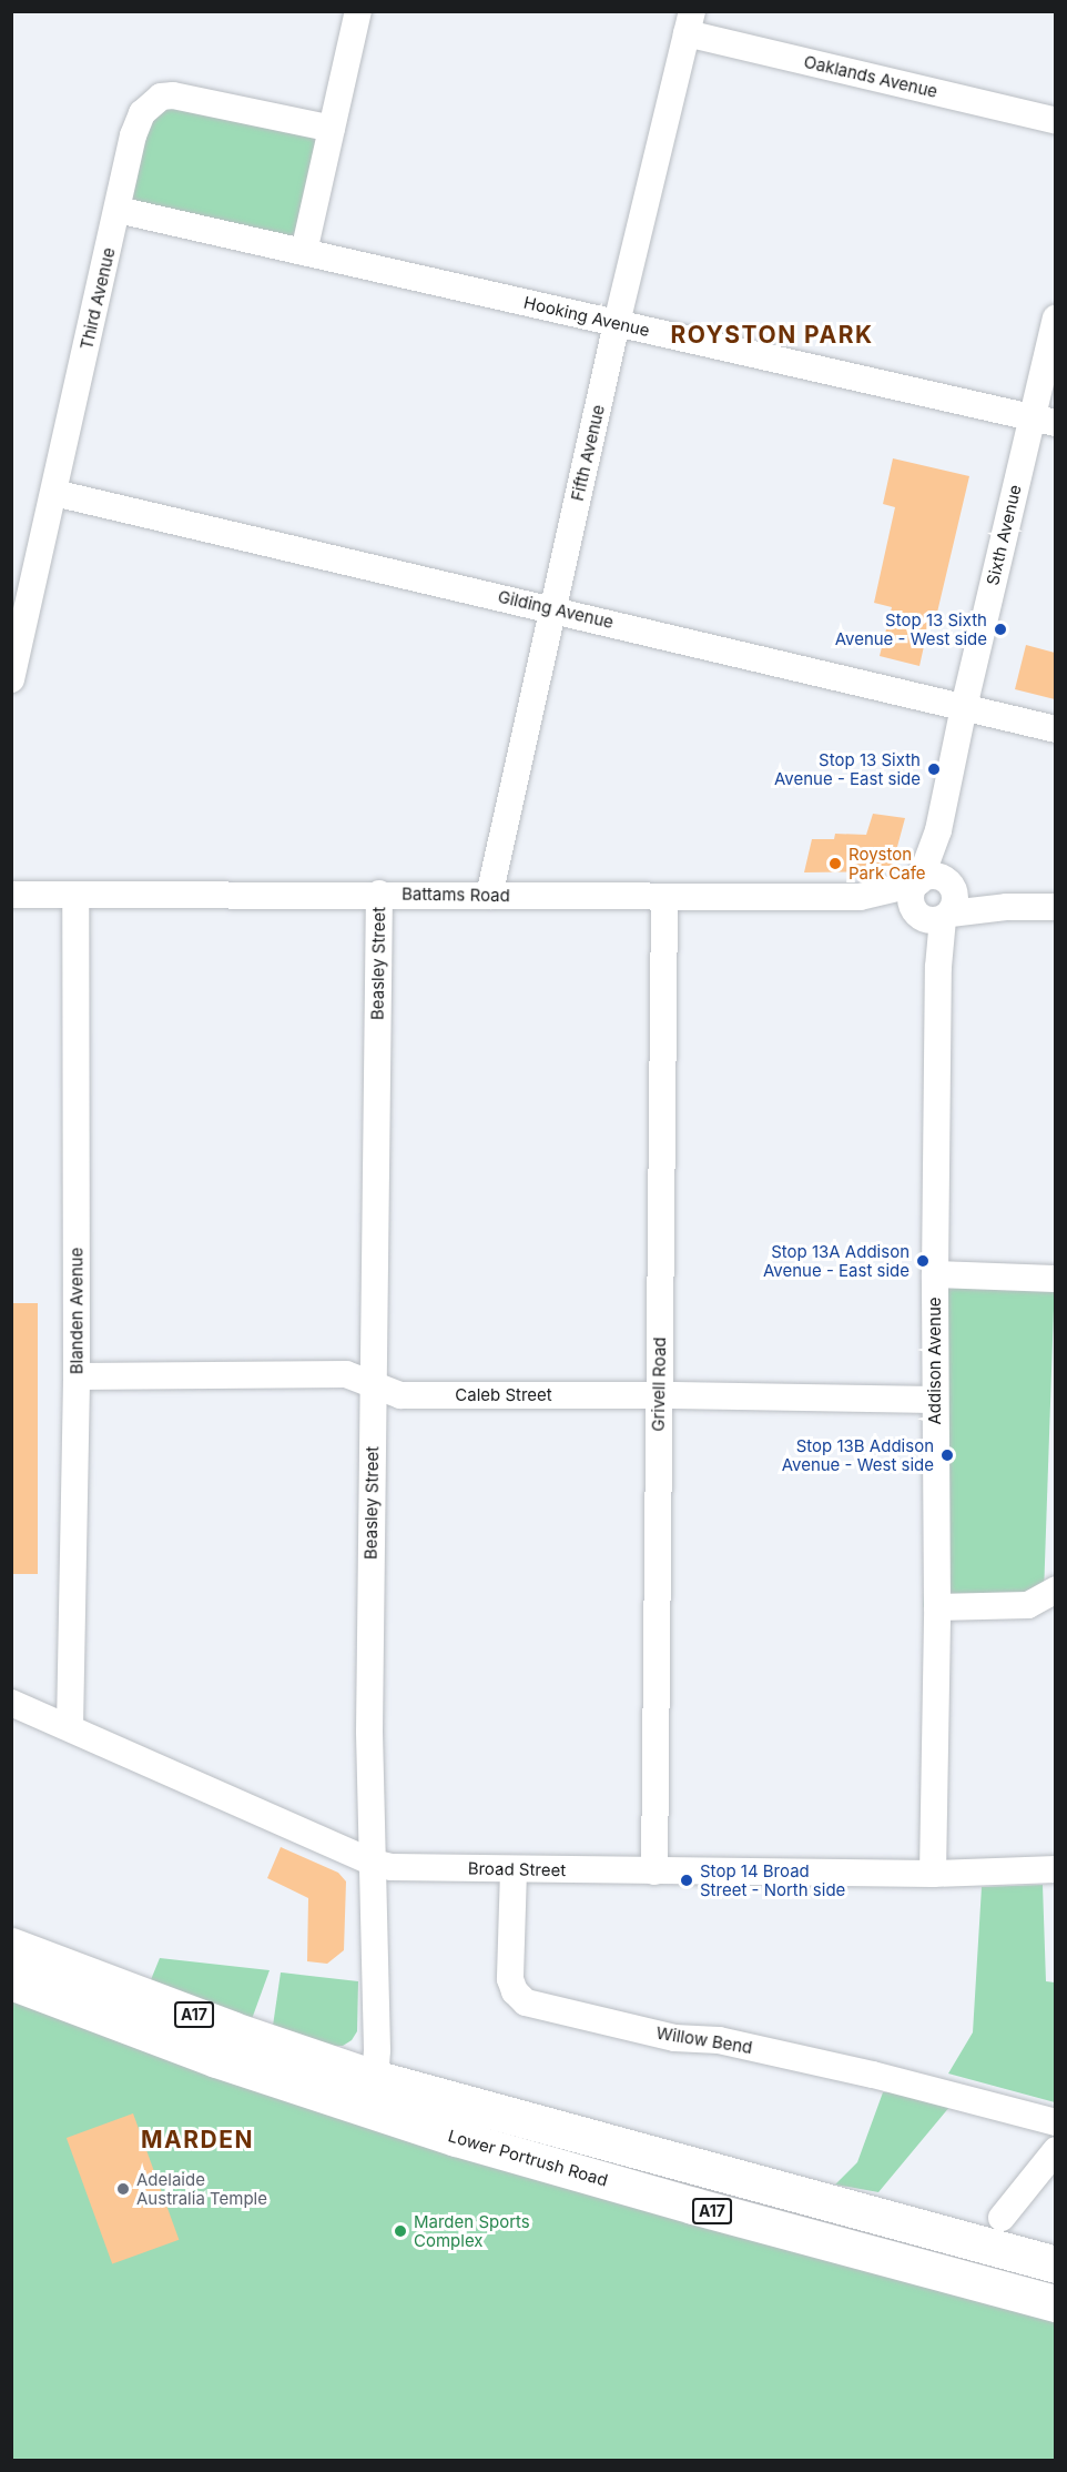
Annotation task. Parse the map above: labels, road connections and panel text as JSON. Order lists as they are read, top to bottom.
{
  "streets": {
    "highway": ["A17", "Lower Portrush Road"],
    "street": [
      "Oaklands Avenue",
      "Third Avenue",
      "Hooking Avenue",
      "Fifth Avenue",
      "Sixth Avenue",
      "Gilding Avenue",
      "Battams Road",
      "Beasley Street",
      "Blanden Avenue",
      "Addison Avenue",
      "Grivell Road",
      "Caleb Street",
      "Broad Street",
      "Willow Bend"
    ]
  },
  "crossings": [
    ["Oaklands Avenue", "Fifth Avenue"],
    ["Third Avenue", "Hooking Avenue"],
    ["Third Avenue", "Gilding Avenue"],
    ["Hooking Avenue", "Fifth Avenue"],
    ["Hooking Avenue", "Sixth Avenue"],
    ["Fifth Avenue", "Gilding Avenue"],
    ["Fifth Avenue", "Battams Road"],
    ["Sixth Avenue", "Gilding Avenue"],
    ["Sixth Avenue", "Battams Road"],
    ["Battams Road", "Beasley Street"],
    ["Battams Road", "Blanden Avenue"],
    ["Battams Road", "Addison Avenue"],
    ["Battams Road", "Grivell Road"],
    ["Beasley Street", "Caleb Street"],
    ["Beasley Street", "Broad Street"],
    ["Beasley Street", "Lower Portrush Road"],
    ["Blanden Avenue", "Caleb Street"],
    ["Blanden Avenue", "Broad Street"],
    ["Addison Avenue", "Caleb Street"],
    ["Addison Avenue", "Broad Street"],
    ["Grivell Road", "Caleb Street"],
    ["Grivell Road", "Broad Street"],
    ["Broad Street", "Willow Bend"]
  ],
  "districts": ["ROYSTON PARK", "MARDEN"],
  "places": [
    "Stop 13 Sixth Avenue - West side",
    "Stop 13 Sixth Avenue - East side",
    "Royston Park Cafe",
    "Stop 13A Addison Avenue - East side",
    "Stop 13B Addison Avenue - West side",
    "Stop 14 Broad Street - North side",
    "Adelaide Australia Temple",
    "Marden Sports Complex"
  ]
}
